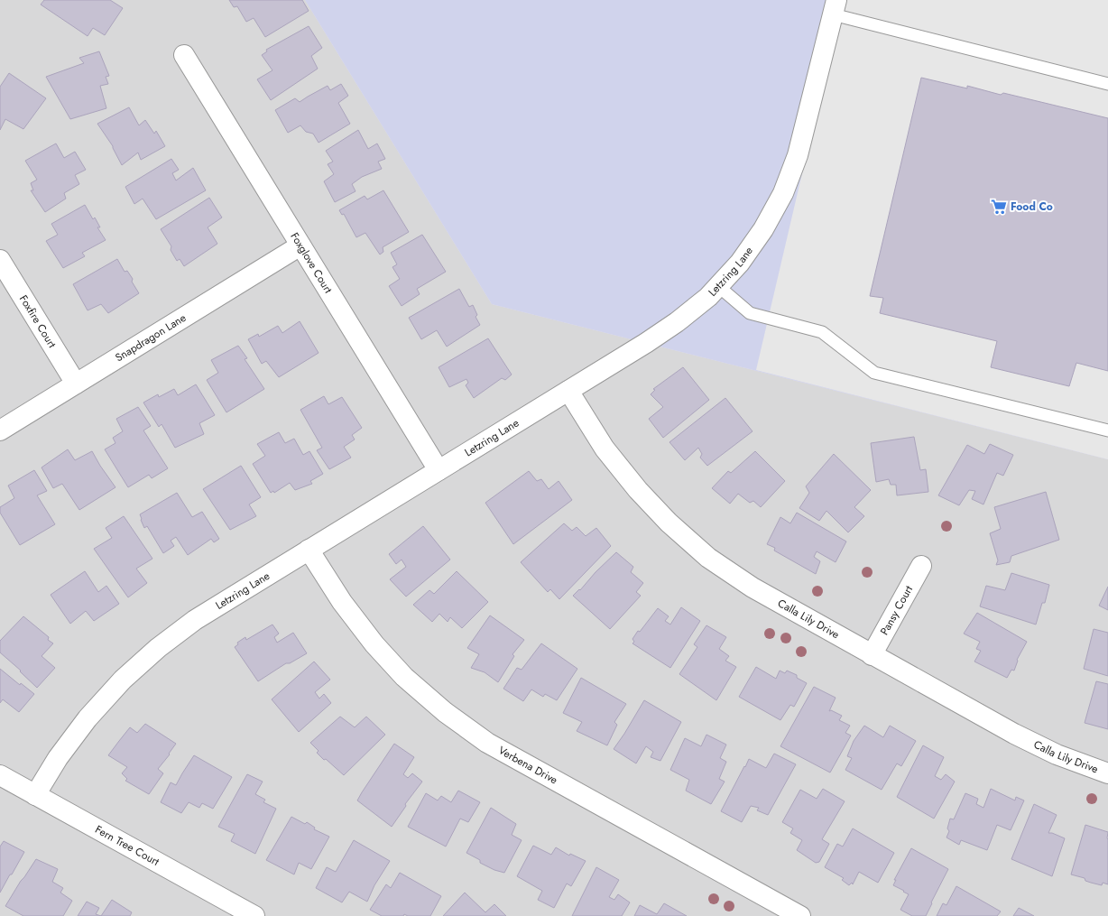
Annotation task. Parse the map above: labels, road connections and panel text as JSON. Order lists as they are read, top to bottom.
{
  "streets": {
    "street": [
      "Foxglove Court",
      "Letzring Lane",
      "Foxfire Court",
      "Snapdragon Lane",
      "Pansy Court",
      "Calla Lily Drive",
      "Verbena Drive",
      "Fern Tree Court"
    ]
  },
  "crossings": [
    ["Foxglove Court", "Letzring Lane"],
    ["Foxglove Court", "Snapdragon Lane"],
    ["Letzring Lane", "Calla Lily Drive"],
    ["Letzring Lane", "Verbena Drive"],
    ["Letzring Lane", "Fern Tree Court"],
    ["Foxfire Court", "Snapdragon Lane"],
    ["Pansy Court", "Calla Lily Drive"]
  ],
  "places": {
    "supermarket": ["Food Co"]
  }
}
